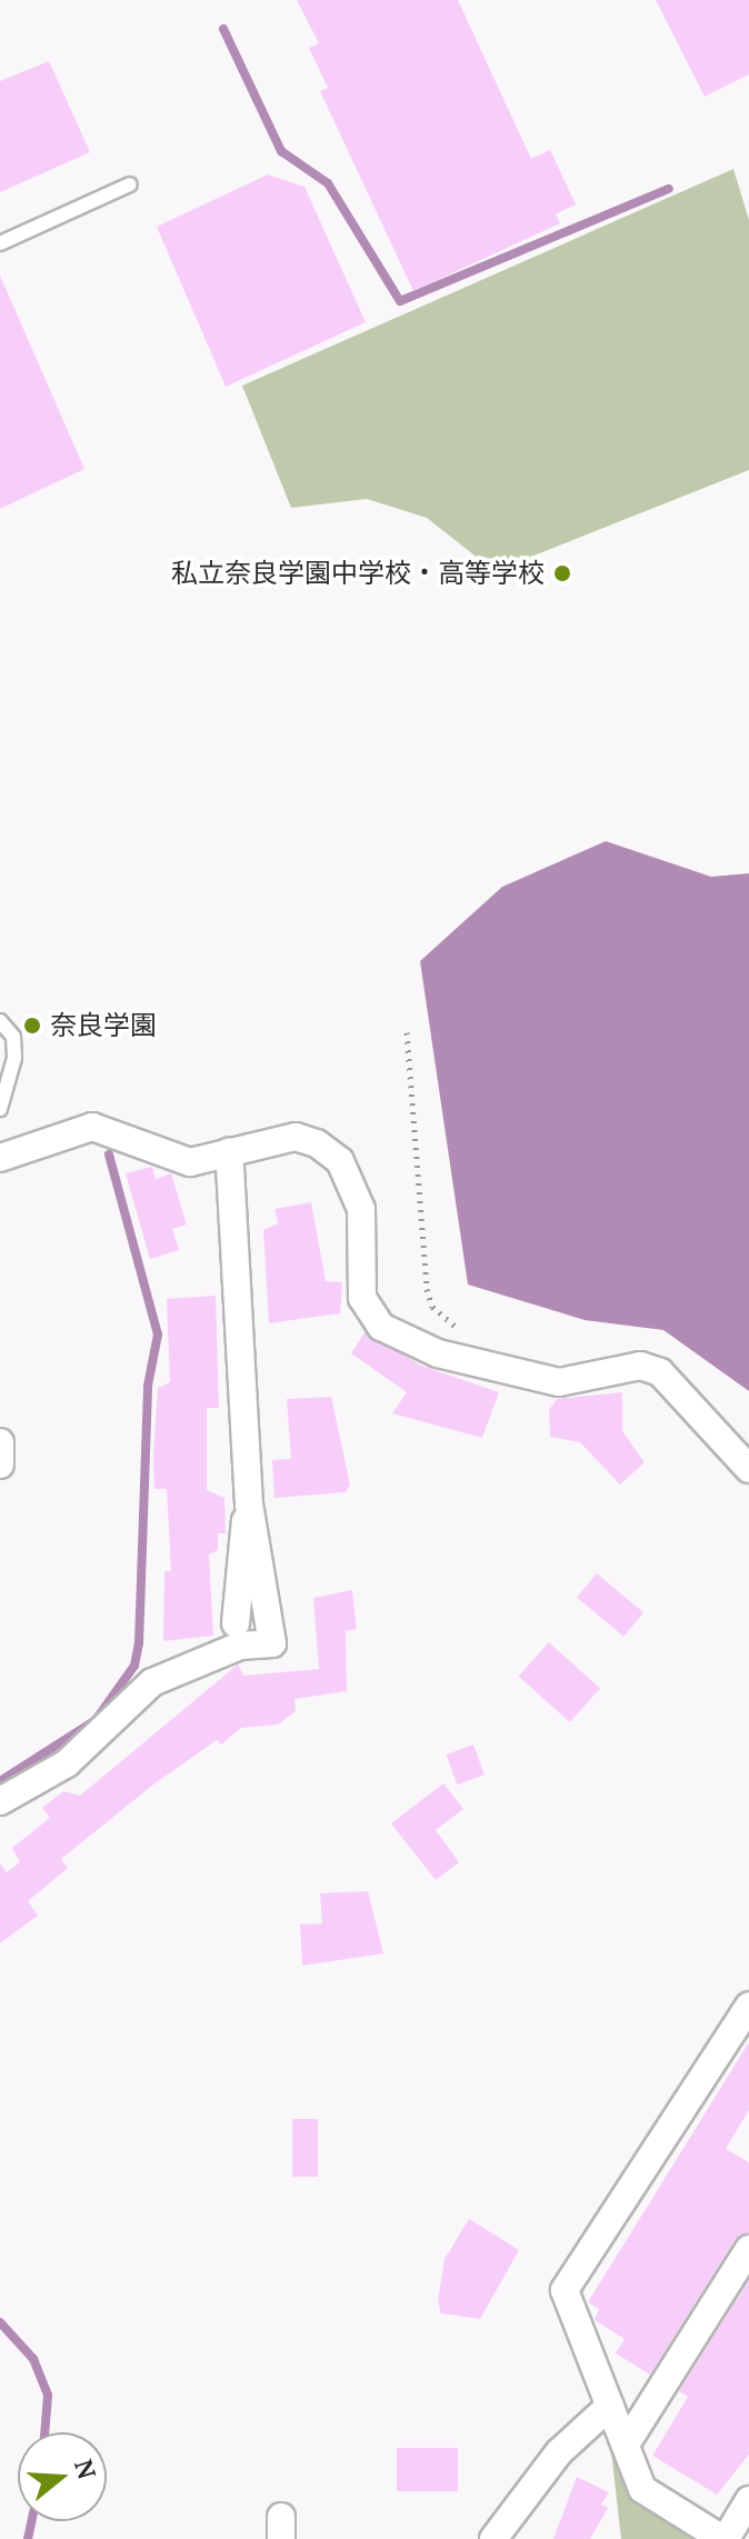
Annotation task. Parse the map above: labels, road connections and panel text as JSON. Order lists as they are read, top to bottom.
{
  "places": ["私立奈良学園中学校・高等学校", "奈良学園"],
  "north": "right"
}
